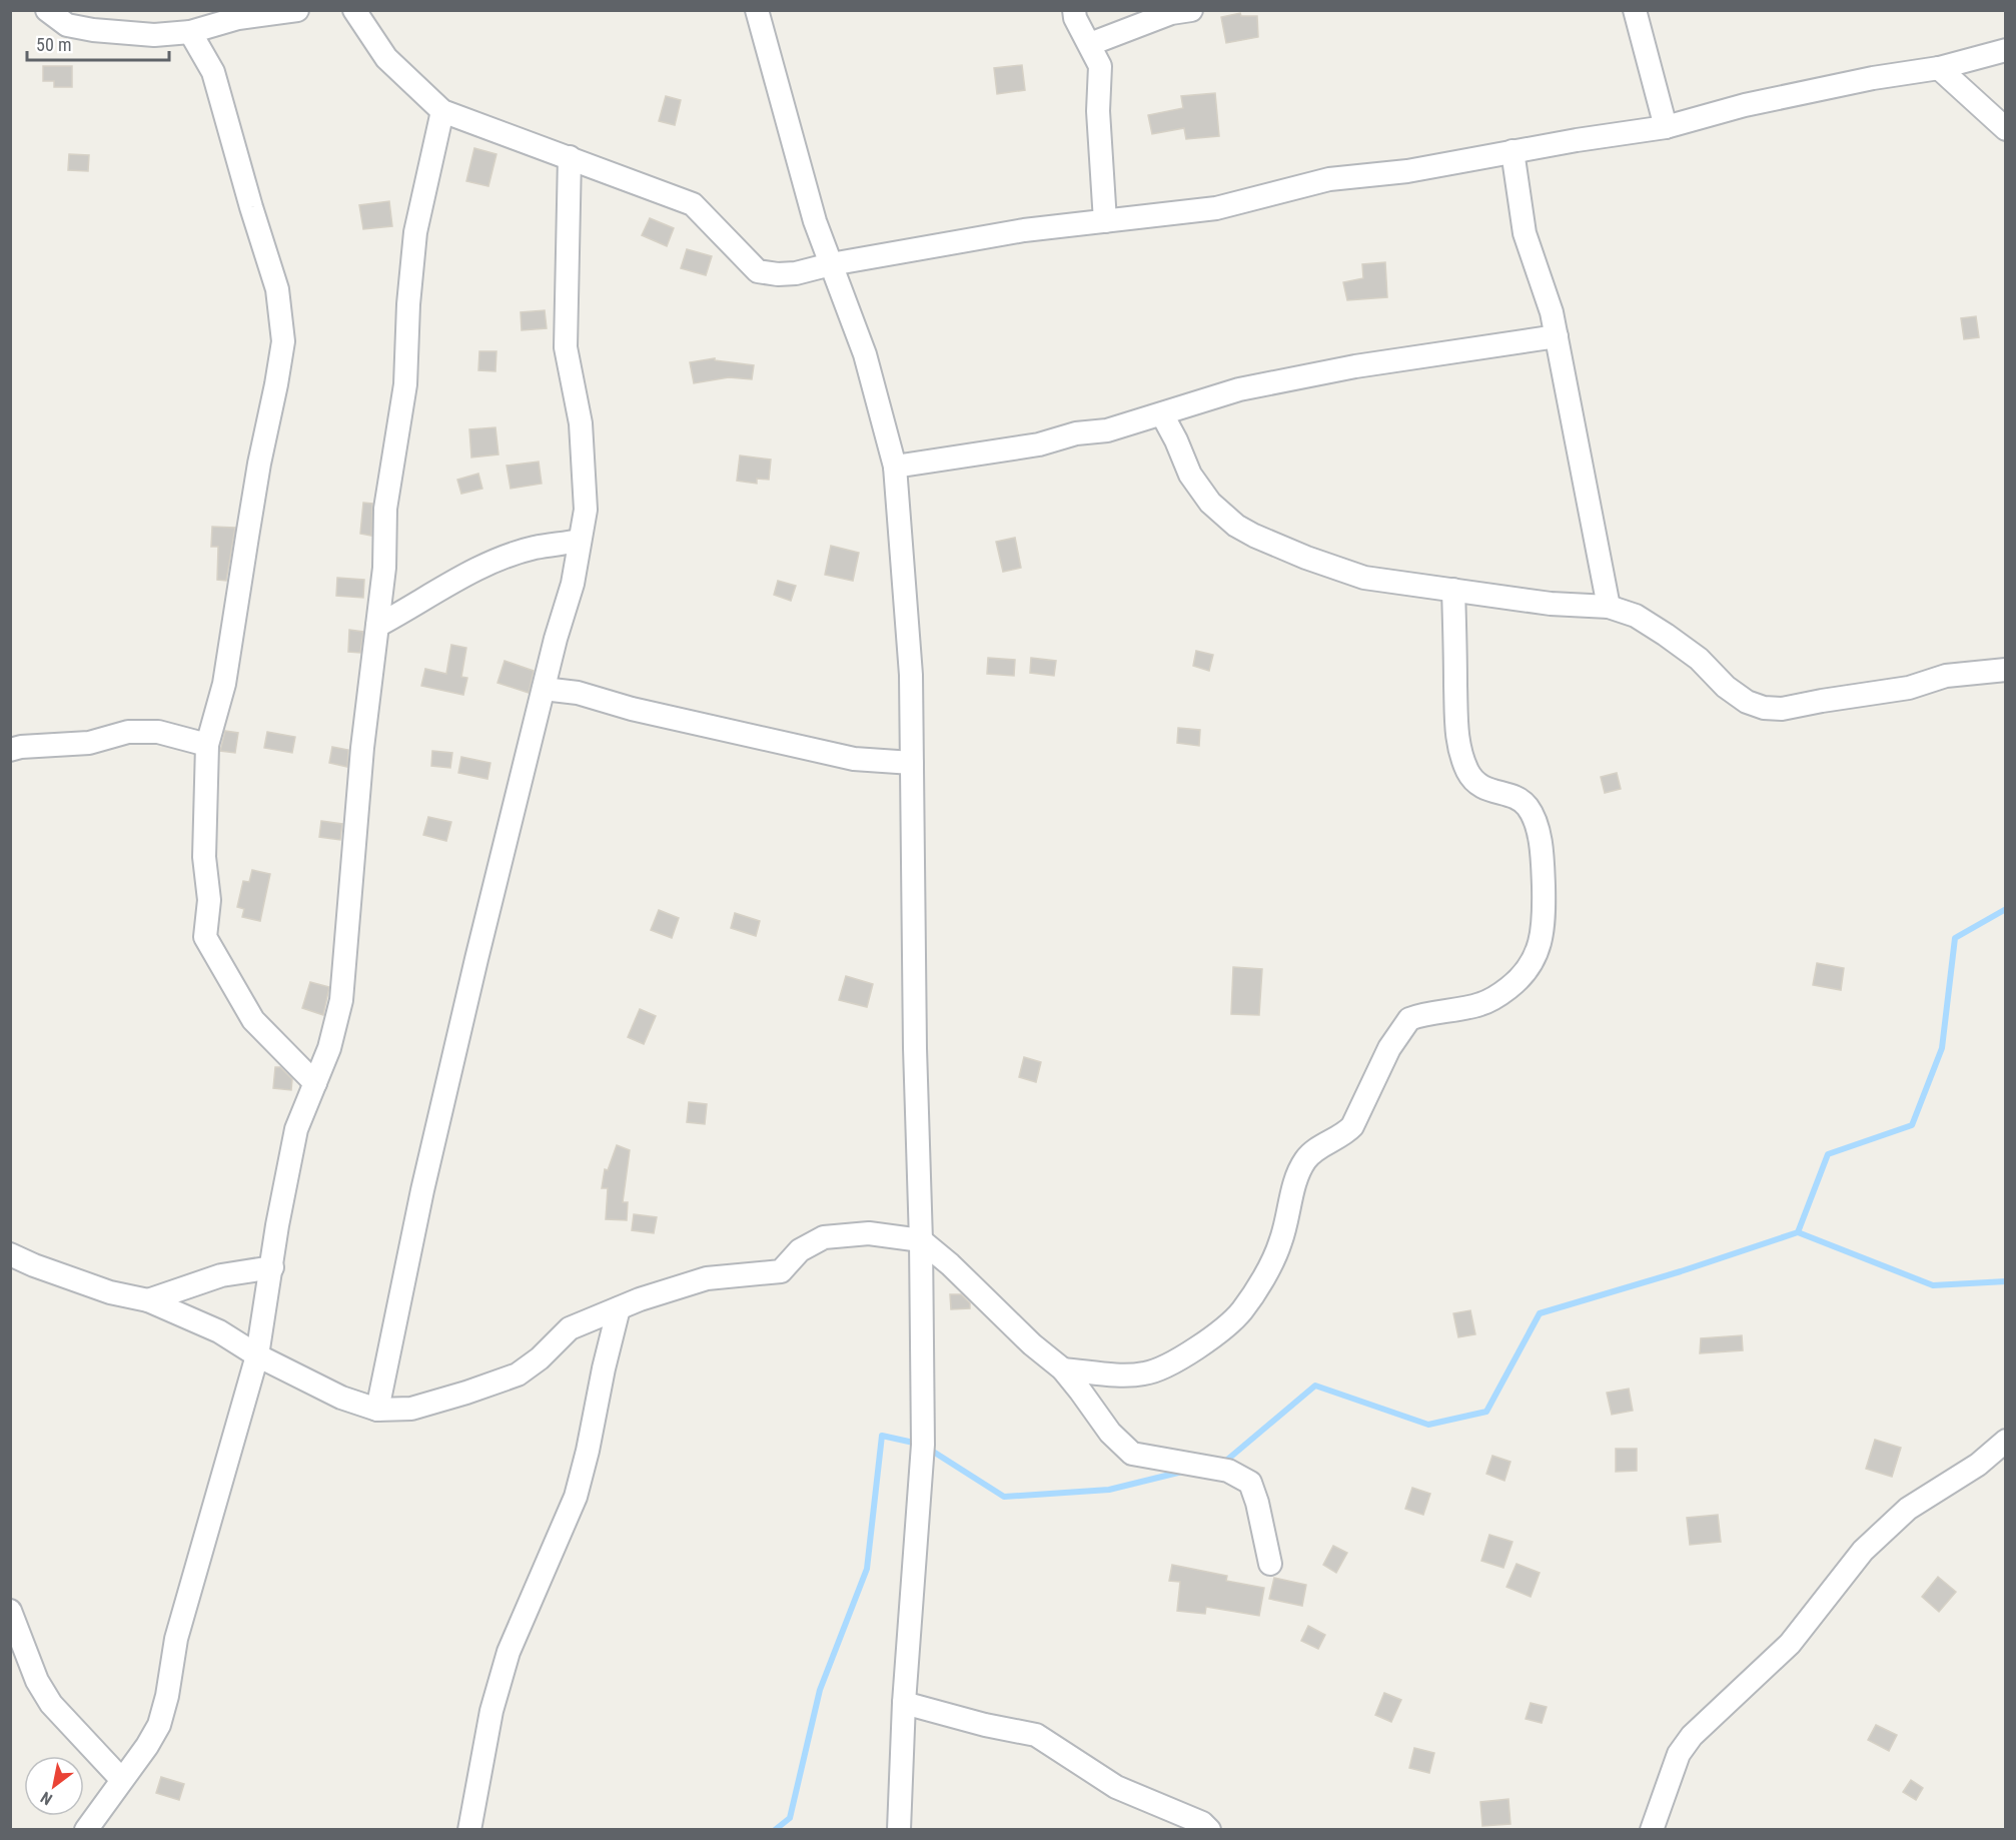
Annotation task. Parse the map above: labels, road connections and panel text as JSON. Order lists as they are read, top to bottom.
{
  "scale_bar": "50 m",
  "north": "bottom left"
}
